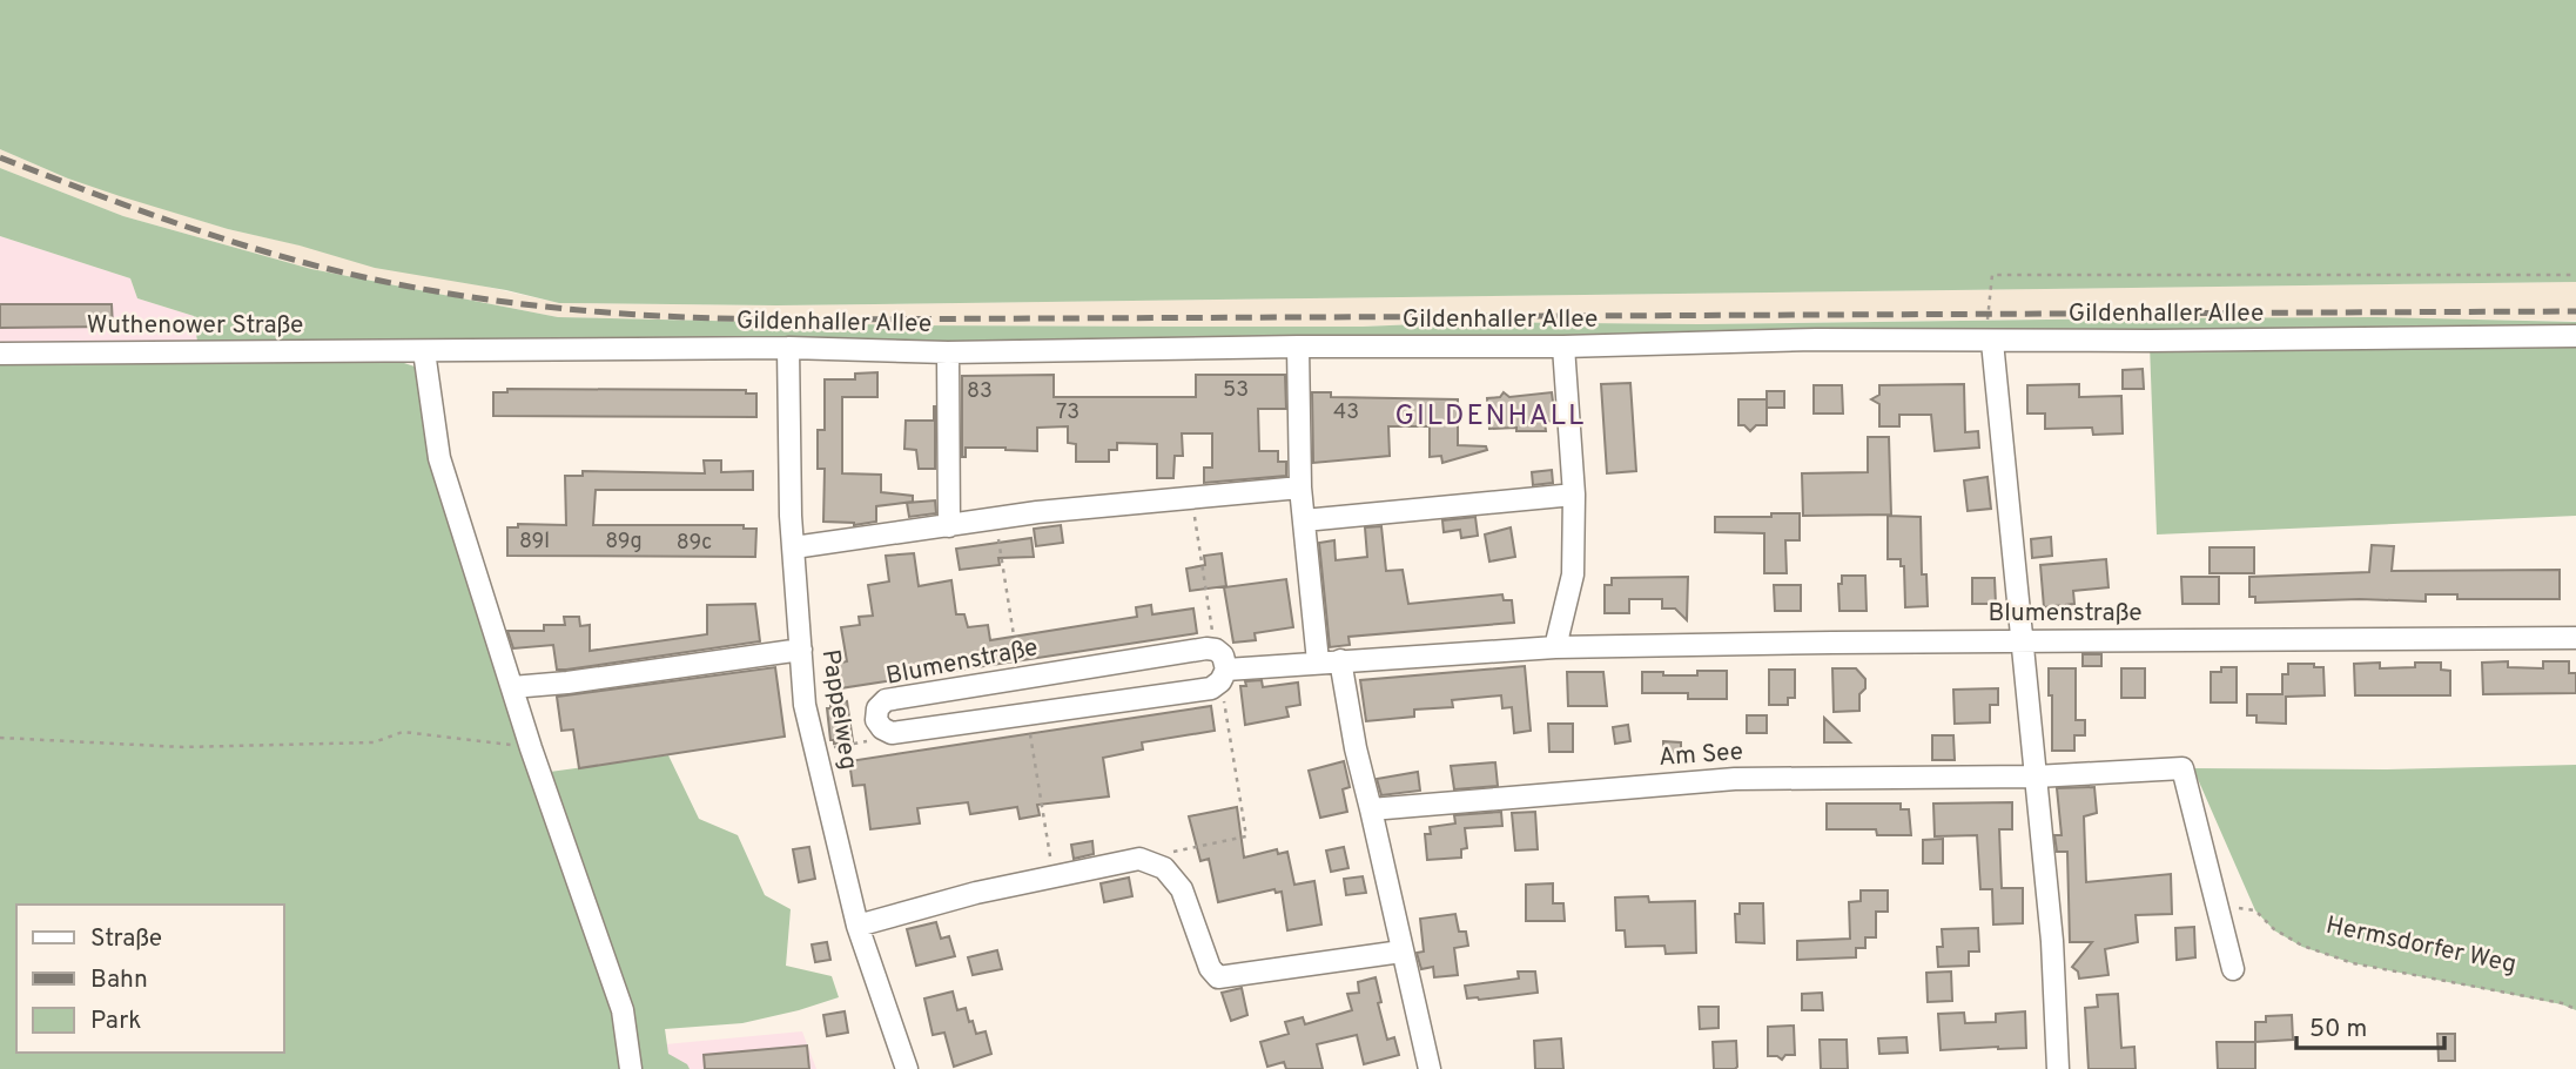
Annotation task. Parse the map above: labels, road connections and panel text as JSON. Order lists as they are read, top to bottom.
{
  "streets": {
    "street": [
      "Gildenhaller Allee",
      "Wuthenower Straße",
      "Blumenstraße",
      "Pappelweg",
      "Am See"
    ],
    "path": ["Hermsdorfer Weg"]
  },
  "crossings": [
    ["Gildenhaller Allee", "Wuthenower Straße"],
    ["Gildenhaller Allee", "Pappelweg"],
    ["Am See", "Hermsdorfer Weg"]
  ],
  "districts": ["GILDENHALL"],
  "house_numbers": [
    "53",
    "83",
    "73",
    "43",
    "89l",
    "89g",
    "89c"
  ],
  "legend": ["Straße", "Bahn", "Park"],
  "scale_bar": "50 m"
}
